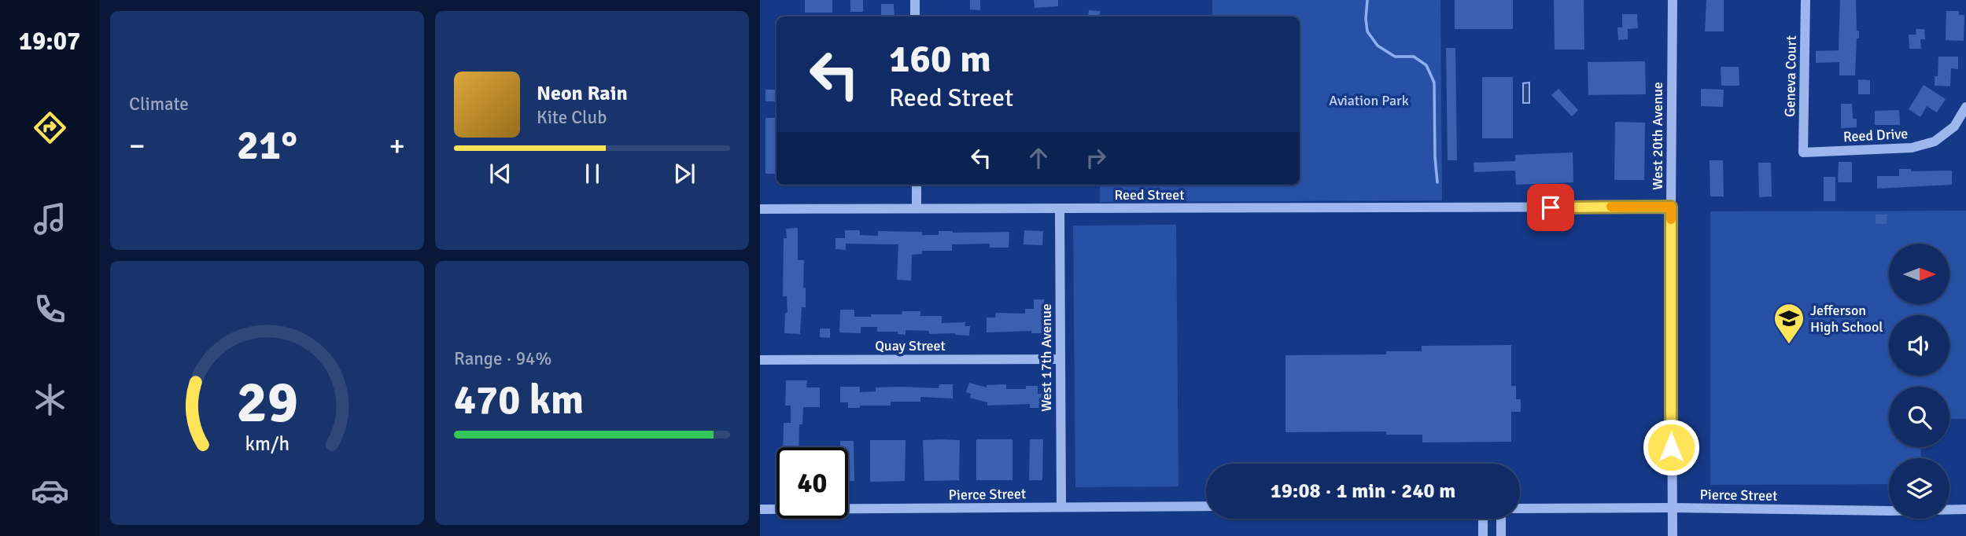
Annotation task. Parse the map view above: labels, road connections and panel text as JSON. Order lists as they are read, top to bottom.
{
  "streets": {
    "street": [
      "Geneva Court",
      "Reed Drive",
      "West 20th Avenue",
      "Reed Street",
      "Quay Street",
      "West 17th Avenue",
      "Pierce Street"
    ]
  },
  "crossings": [
    ["Geneva Court", "Reed Drive"],
    ["West 20th Avenue", "Reed Street"],
    ["West 20th Avenue", "Pierce Street"],
    ["Reed Street", "West 17th Avenue"],
    ["Quay Street", "West 17th Avenue"],
    ["West 17th Avenue", "Pierce Street"]
  ],
  "parks": ["Aviation Park"],
  "places": {
    "school or university": ["Jefferson High School"]
  },
  "north": "right",
  "page": {
    "tabs": "19:07",
    "tile": [
      "Climate",
      ["Range · 94%", "470 km"]
    ],
    "turn": ["160 m", "Reed Street"],
    "song": ["Neon Rain", "Kite Club"],
    "heat": ["−", "21°", "+"],
    "limit": "40",
    "trip": "19:08 · 1 min · 240 m",
    "gauge": ["29", "km/h"]
  }
}
